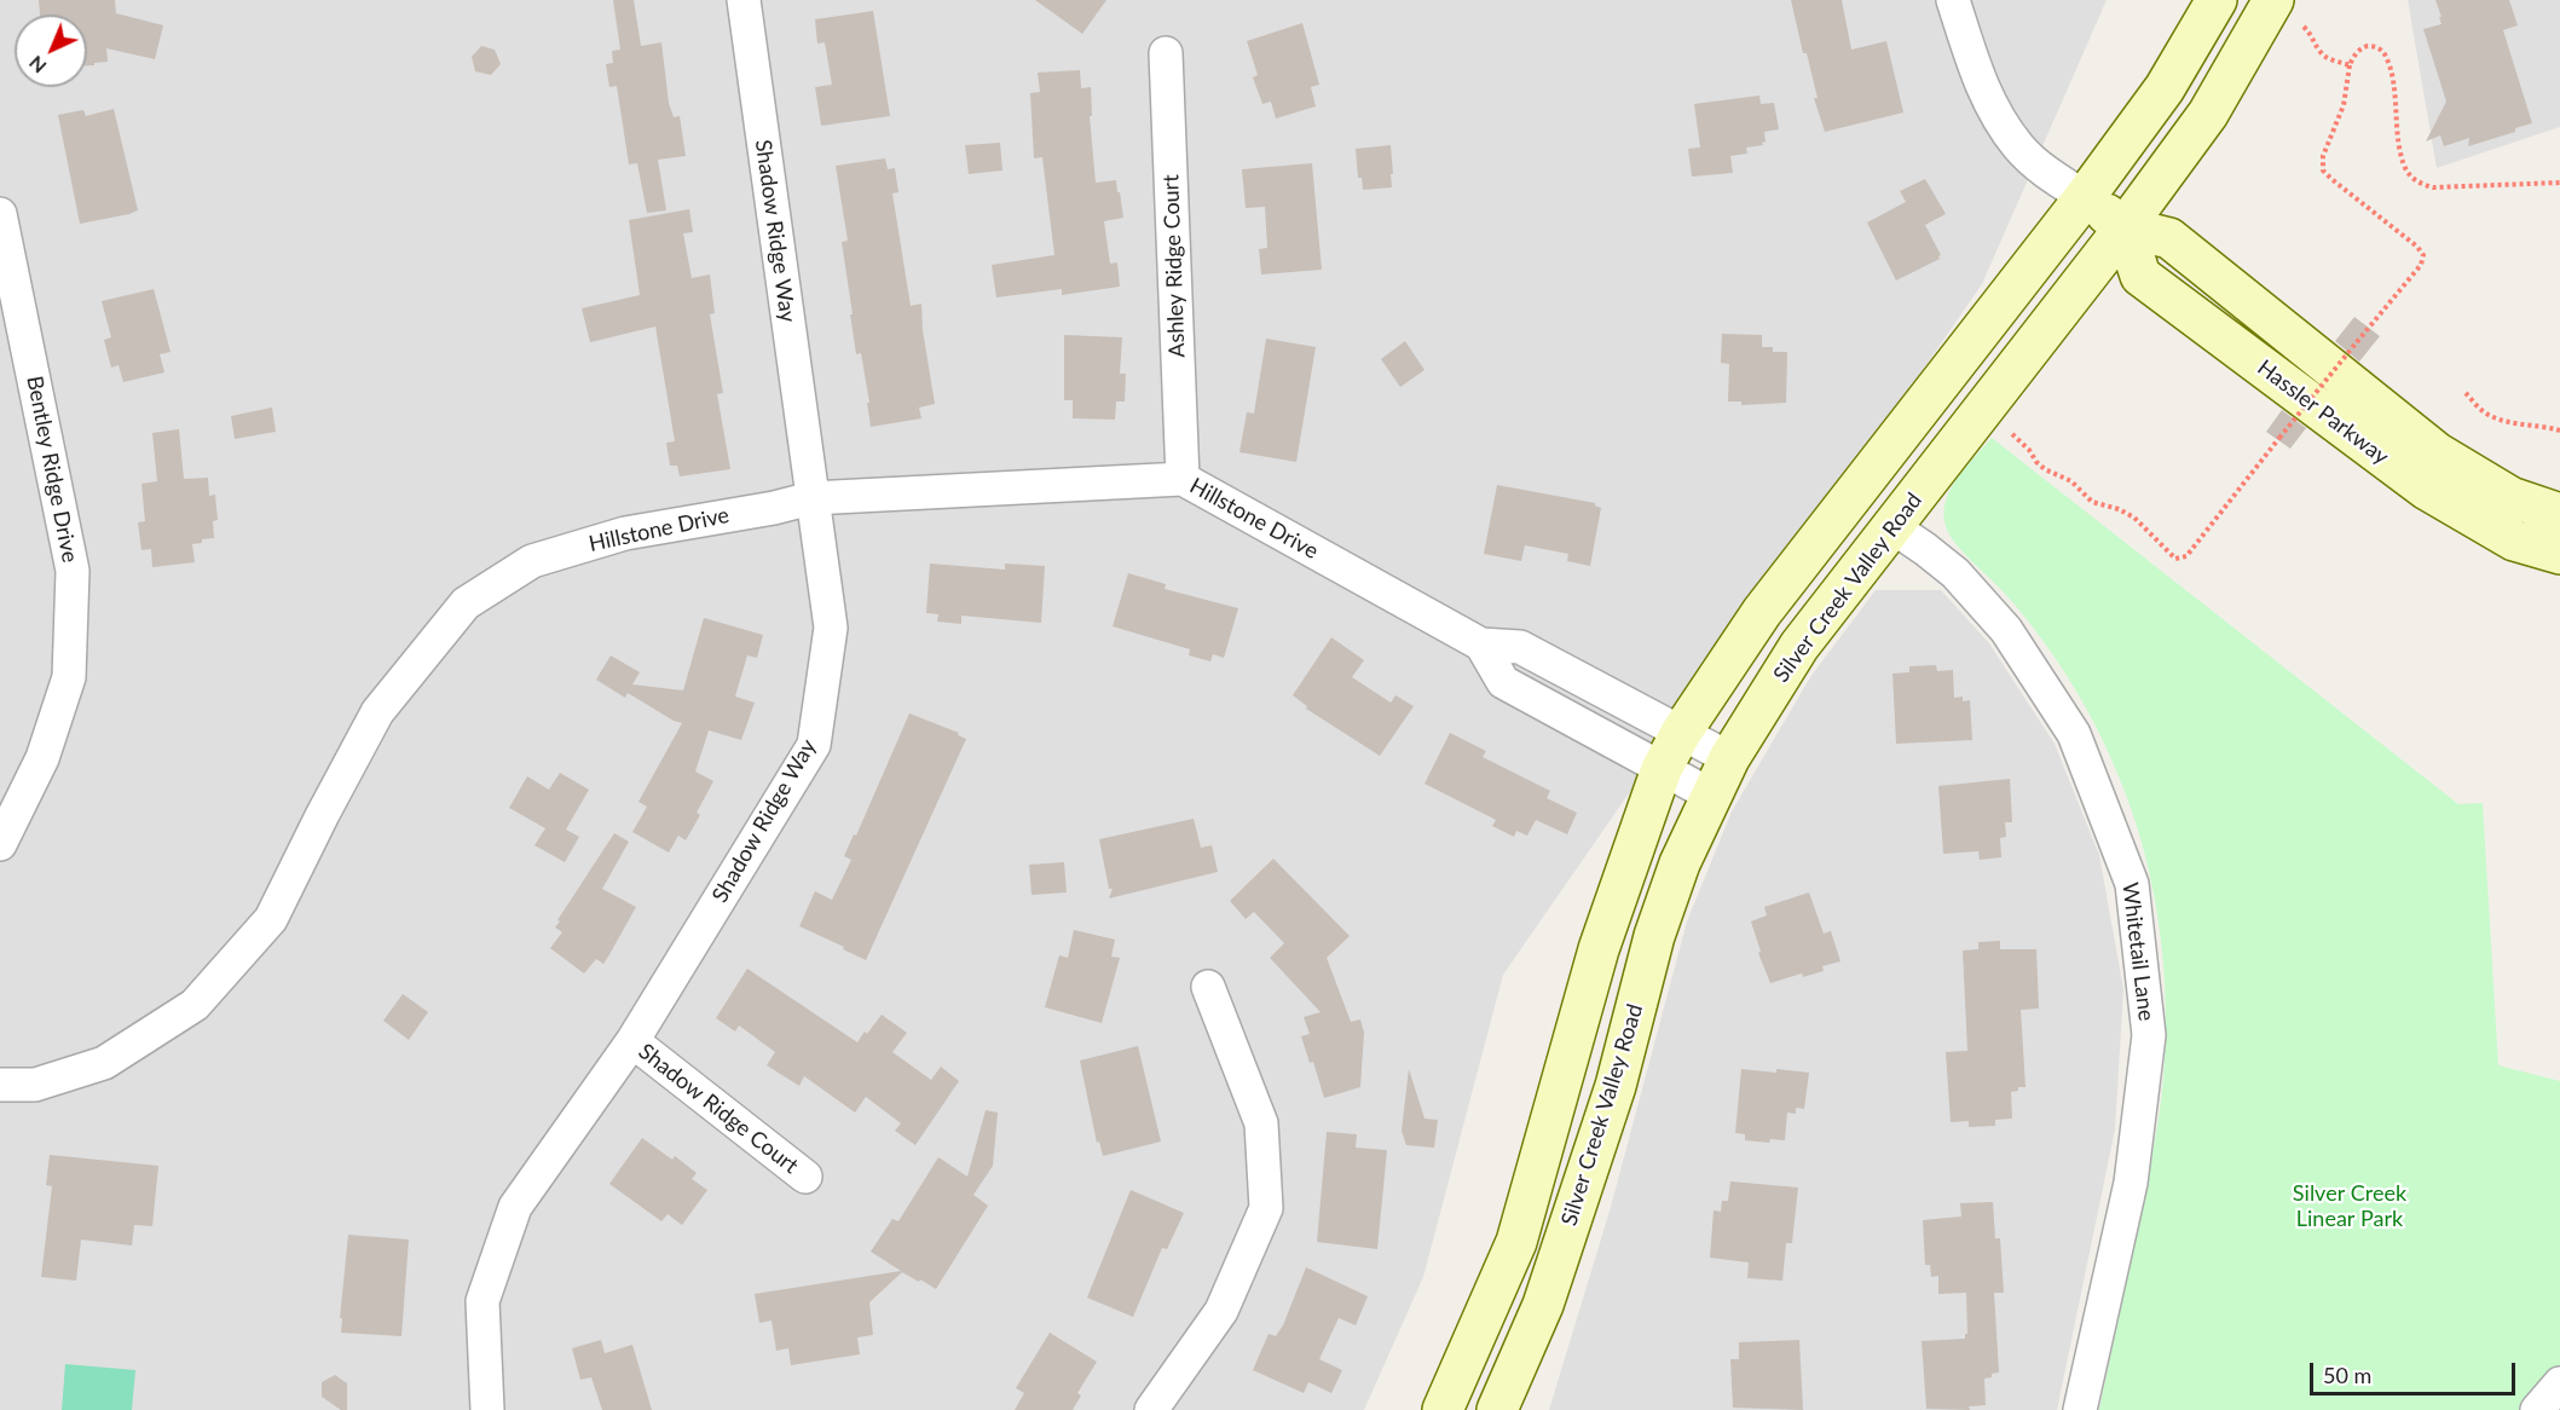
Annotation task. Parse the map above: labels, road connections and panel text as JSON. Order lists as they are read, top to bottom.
{
  "streets": {
    "main road": ["Hassler Parkway", "Silver Creek Valley Road"],
    "street": [
      "Shadow Ridge Way",
      "Ashley Ridge Court",
      "Bentley Ridge Drive",
      "Hillstone Drive",
      "Whitetail Lane",
      "Shadow Ridge Court"
    ]
  },
  "crossings": [
    ["Shadow Ridge Way", "Hillstone Drive"],
    ["Shadow Ridge Way", "Shadow Ridge Court"],
    ["Ashley Ridge Court", "Hillstone Drive"],
    ["Hassler Parkway", "Silver Creek Valley Road"],
    ["Hillstone Drive", "Silver Creek Valley Road"],
    ["Silver Creek Valley Road", "Whitetail Lane"]
  ],
  "parks": ["Silver Creek Linear Park"],
  "scale_bar": "50 m",
  "north": "bottom left"
}
